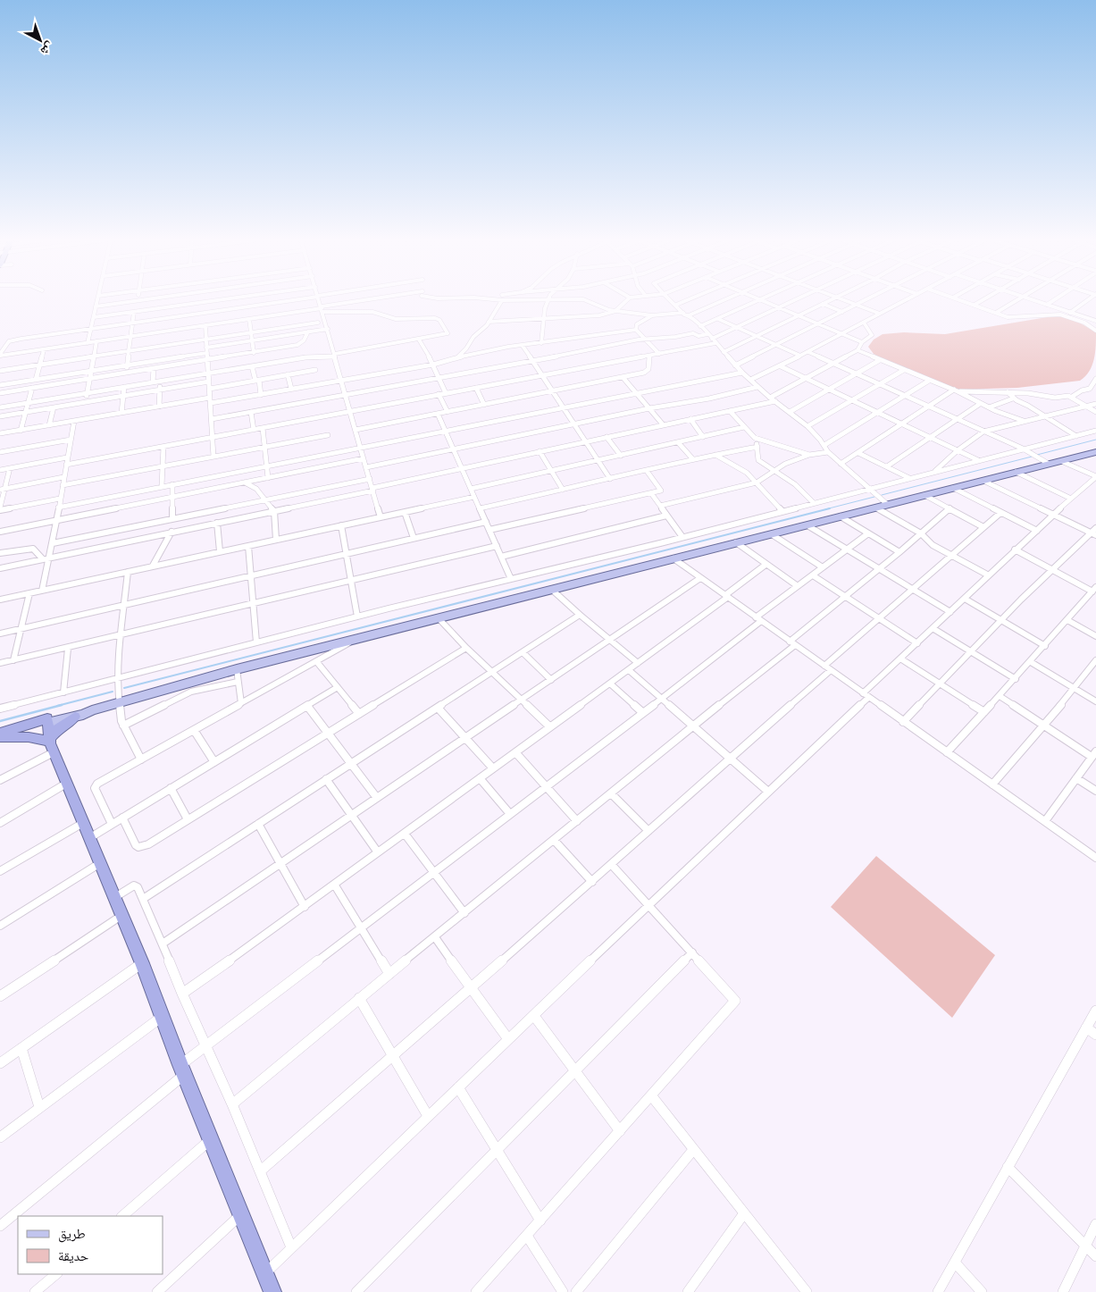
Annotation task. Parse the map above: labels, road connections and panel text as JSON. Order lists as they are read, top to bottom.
{
  "legend": ["طريق", "حديقة"],
  "north": "bottom right"
}
